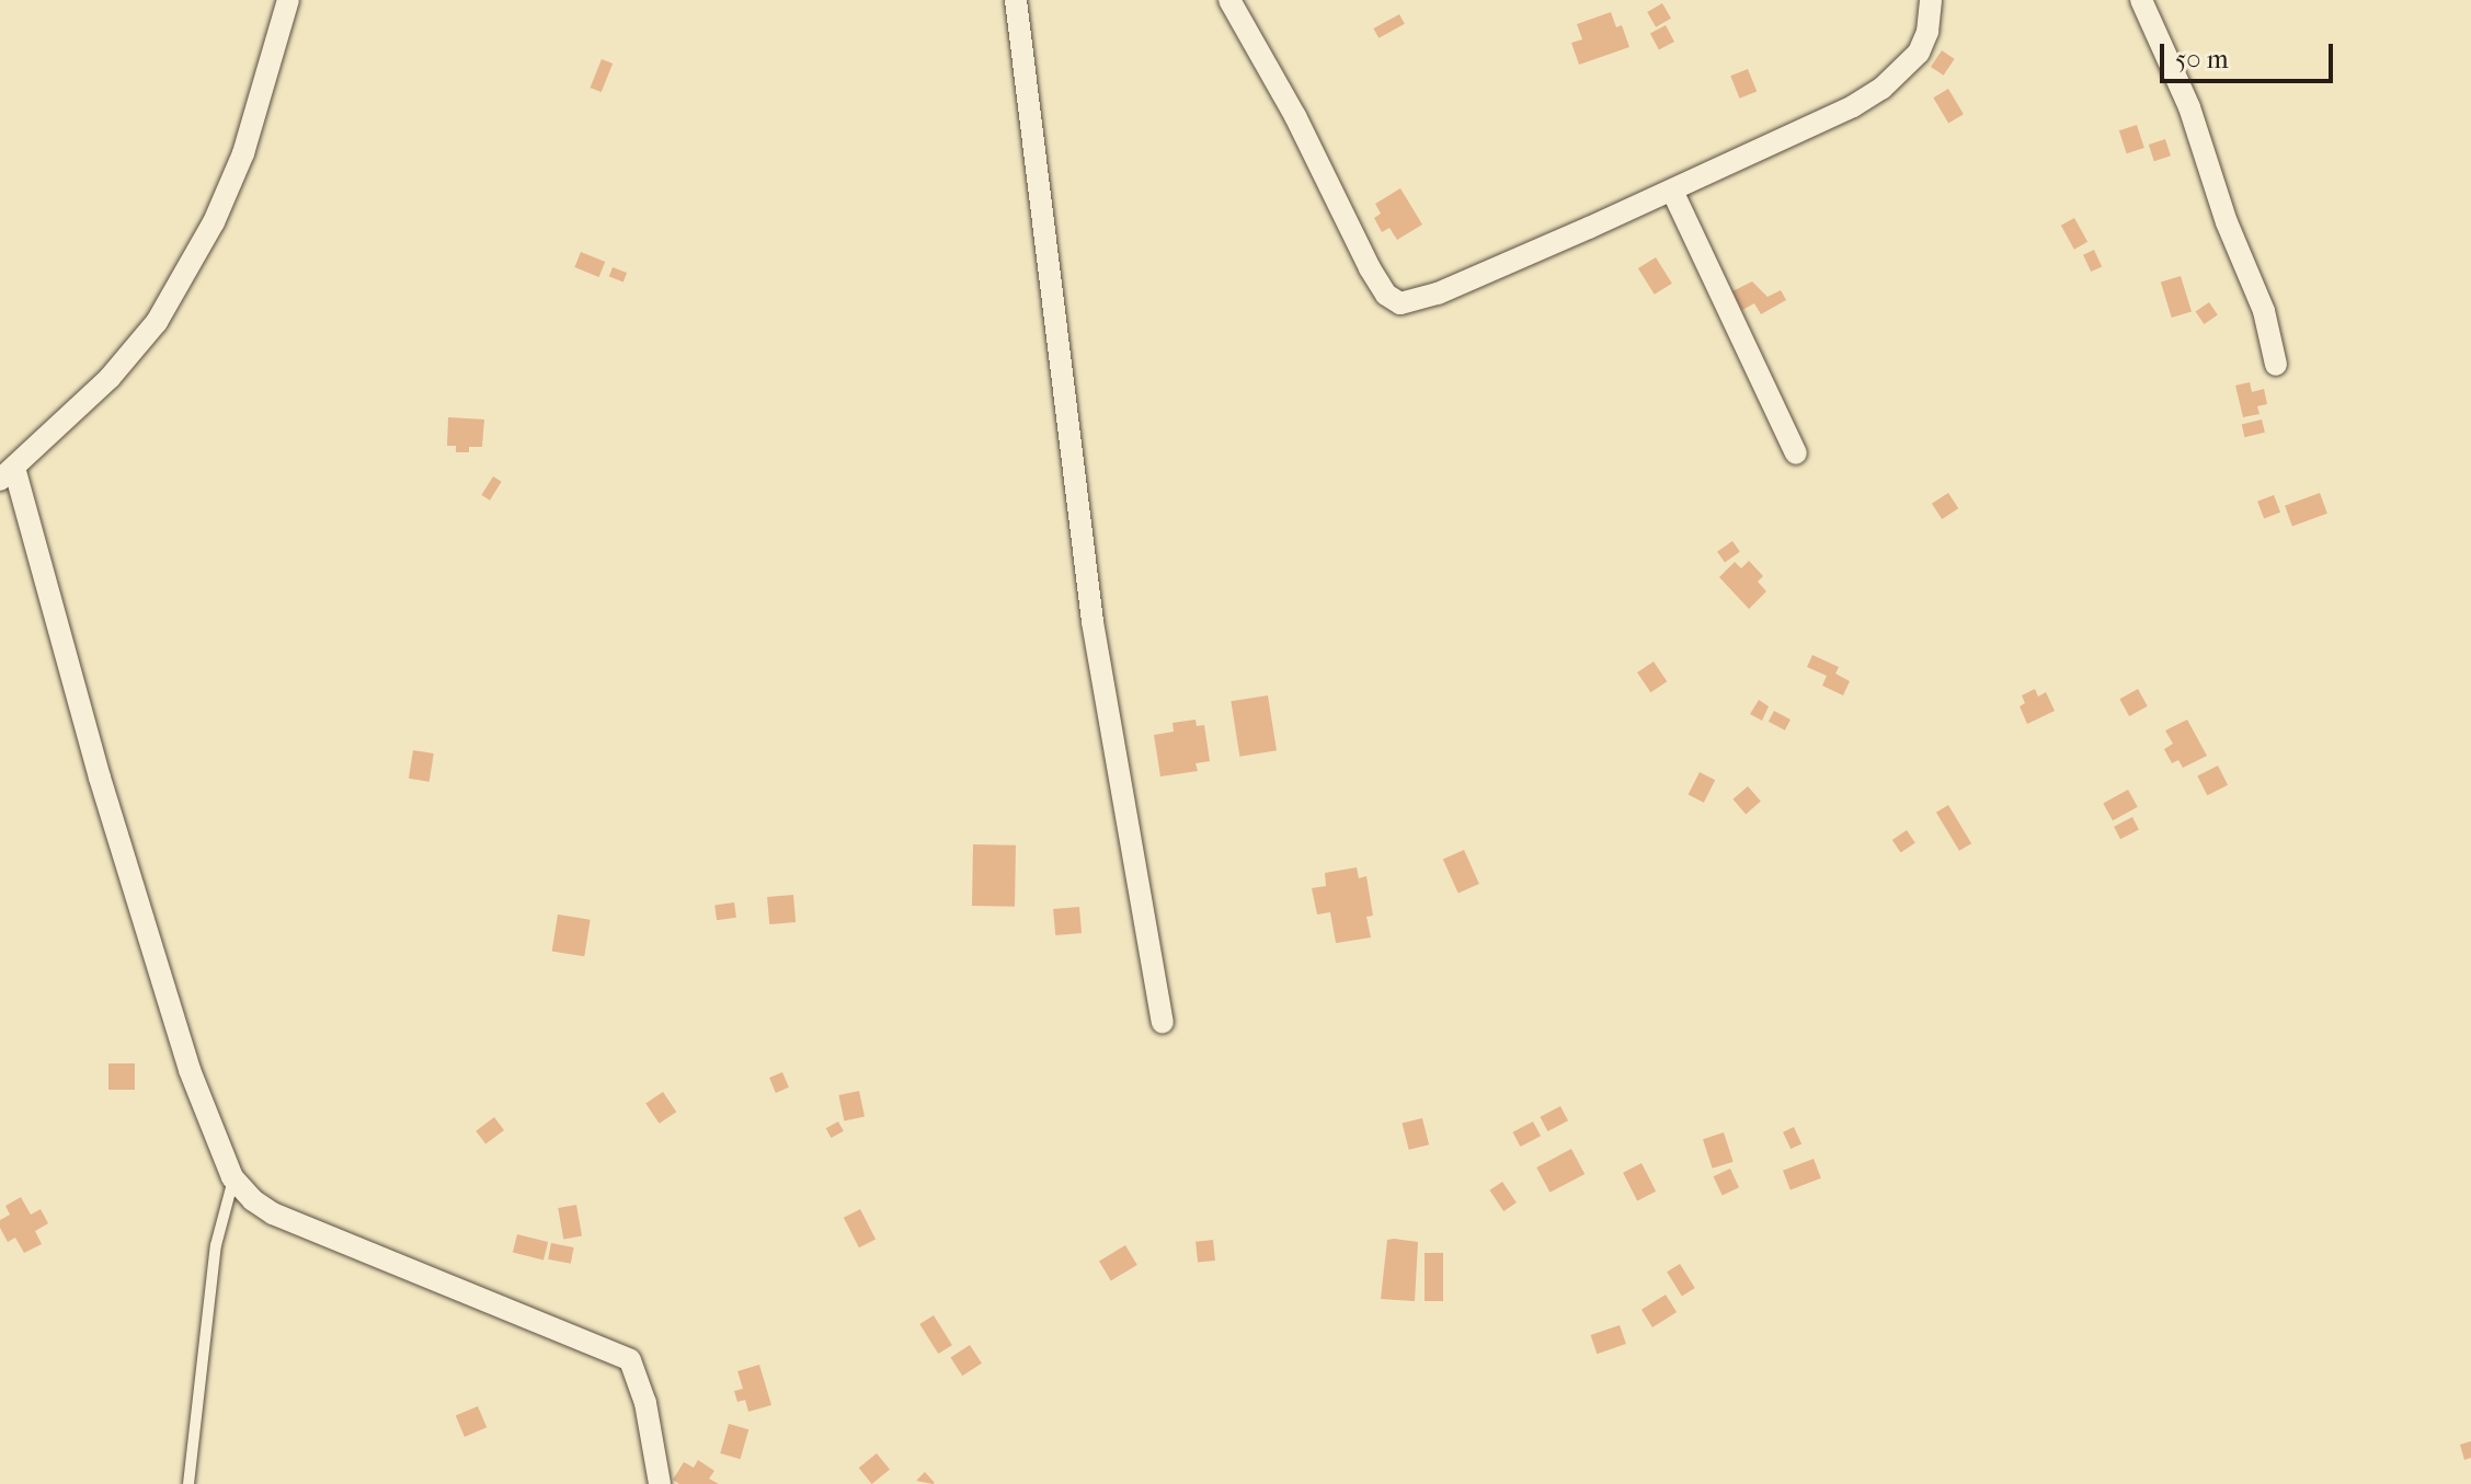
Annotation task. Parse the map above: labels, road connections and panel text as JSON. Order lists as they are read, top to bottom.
{
  "scale_bar": "50 m"
}
